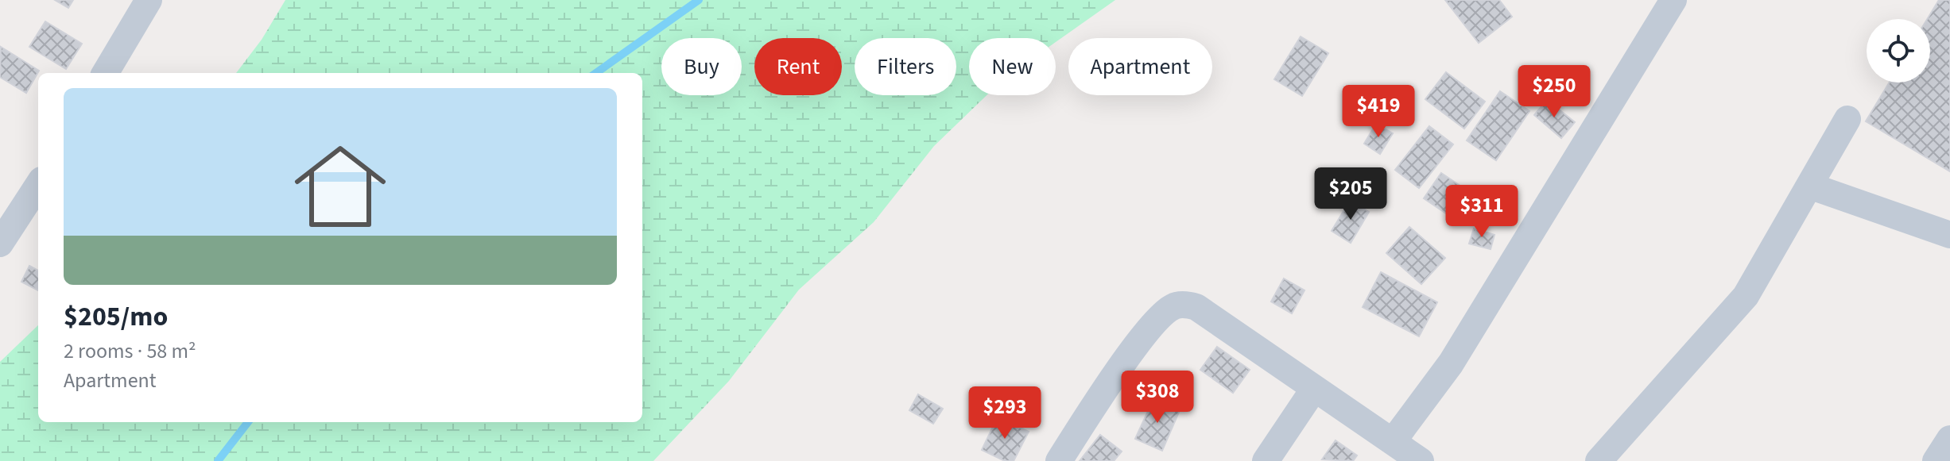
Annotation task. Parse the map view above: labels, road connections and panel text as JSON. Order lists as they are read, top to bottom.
{
  "page": {
    "chip": [
      "Buy",
      "Rent",
      "Filters",
      "New",
      "Apartment"
    ],
    "price": [
      "$250",
      "$419",
      "$205",
      "$311",
      "$308",
      "$293"
    ],
    "list": [
      {
        "name": "$205/mo",
        "note": "2 rooms · 58 m² · Apartment"
      }
    ]
  }
}
